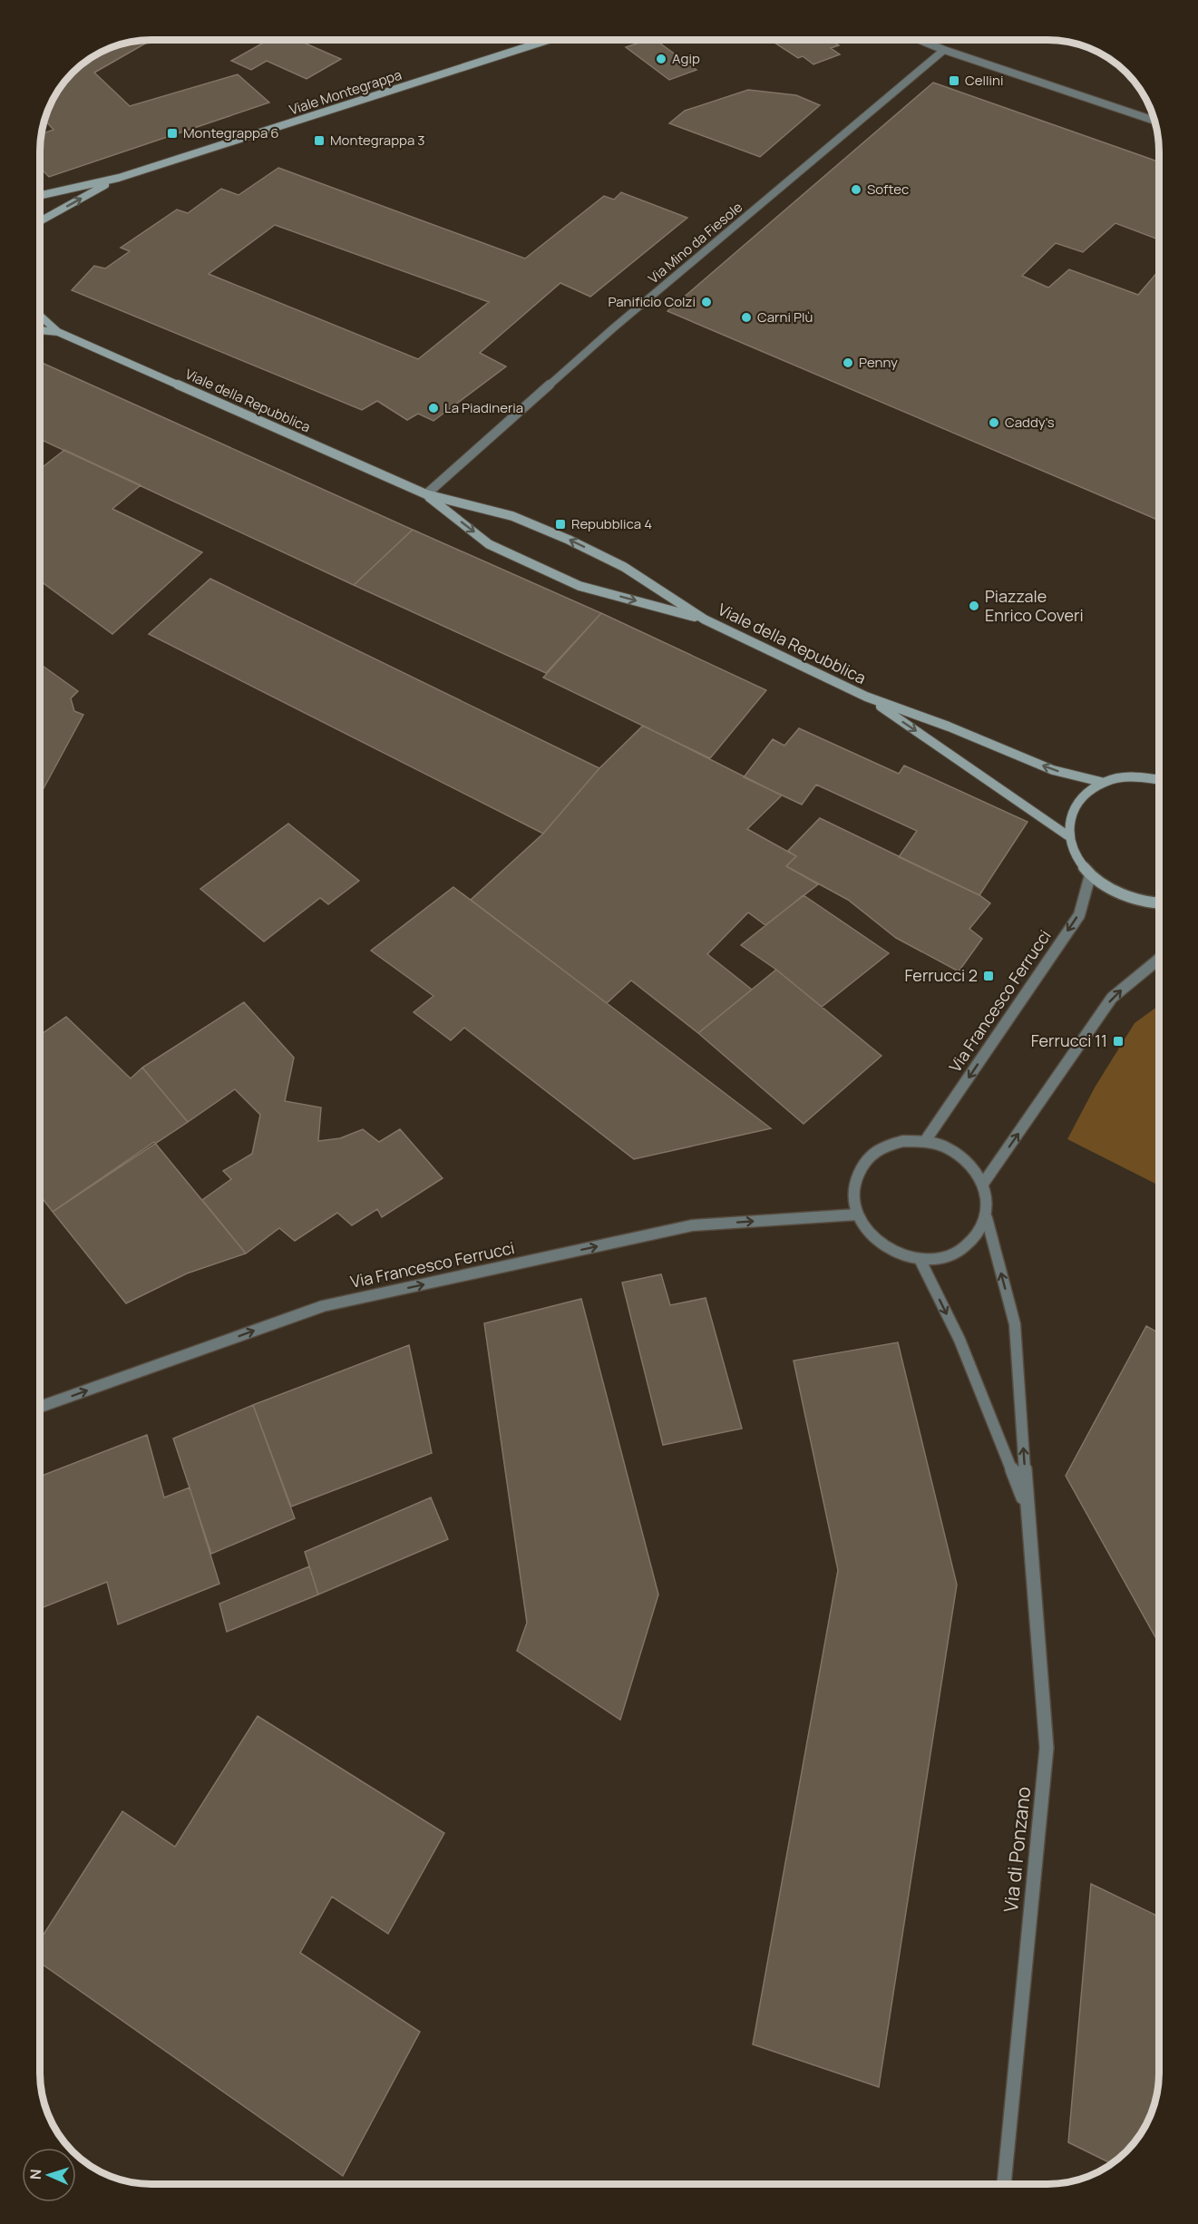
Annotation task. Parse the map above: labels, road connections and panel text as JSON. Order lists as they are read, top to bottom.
{
  "streets": {
    "main road": ["Viale Montegrappa", "Viale della Repubblica"],
    "street": ["Via Mino da Fiesole", "Via Francesco Ferrucci", "Via di Ponzano"]
  },
  "crossings": [
    ["Via Mino da Fiesole", "Viale della Repubblica"],
    ["Via Francesco Ferrucci", "Via di Ponzano"]
  ],
  "places": {
    "other": [
      "Agip",
      "Softec",
      "Panificio Colzi",
      "Carni PIù",
      "Penny",
      "La Piadineria",
      "Caddy's",
      "Piazzale Enrico Coveri"
    ],
    "transit": [
      "Cellini",
      "Montegrappa 6",
      "Montegrappa 3",
      "Repubblica 4",
      "Ferrucci 2",
      "Ferrucci 11"
    ]
  },
  "north": "left"
}
